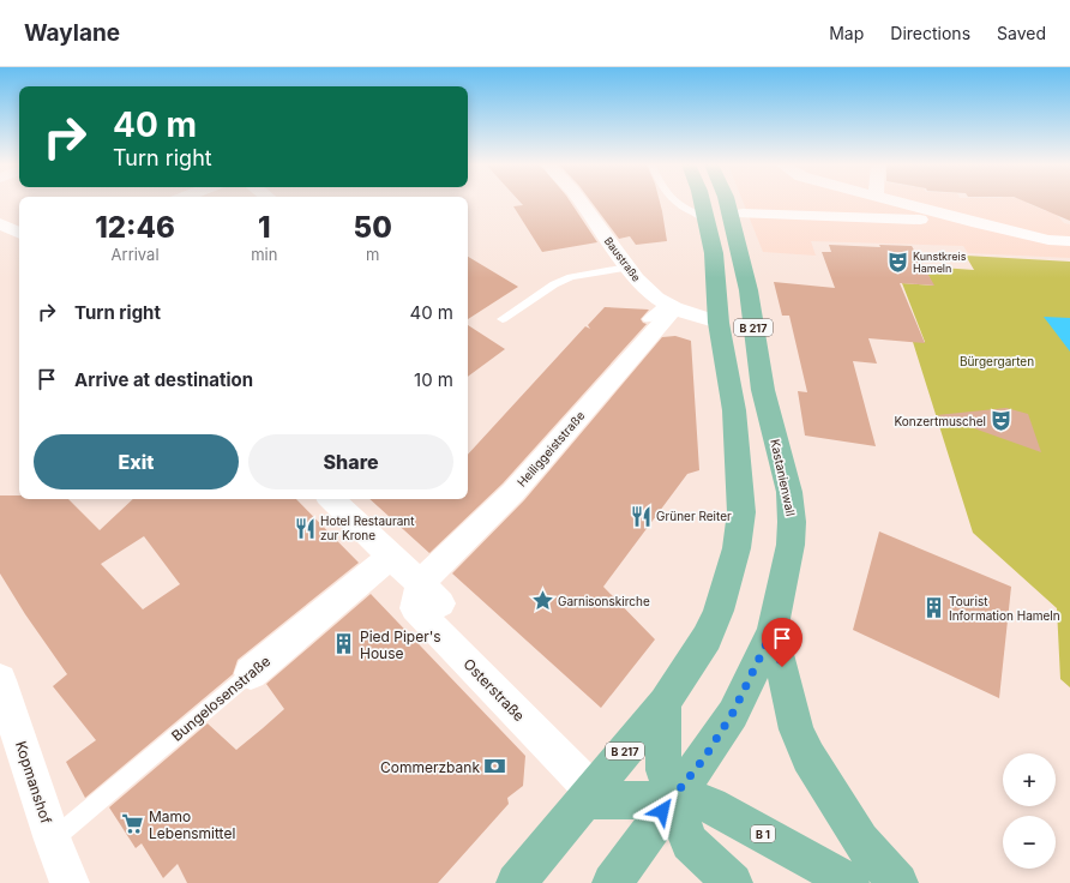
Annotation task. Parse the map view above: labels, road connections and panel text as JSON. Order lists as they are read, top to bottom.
{
  "streets": {
    "main road": ["B 217", "Kastanienwall", "B 1"],
    "street": [
      "Baustraße",
      "Heiliggeiststraße",
      "Osterstraße",
      "Bungelosenstraße",
      "Kopmanshof"
    ]
  },
  "crossings": [
    ["Baustraße", "B 217"],
    ["Baustraße", "Heiliggeiststraße"],
    ["B 217", "Osterstraße"],
    ["B 217", "B 1"],
    ["Heiliggeiststraße", "Osterstraße"],
    ["Kastanienwall", "B 1"],
    ["Osterstraße", "B 1"],
    ["Bungelosenstraße", "Kopmanshof"]
  ],
  "parks": ["Bürgergarten"],
  "places": {
    "theatre": ["Kunstkreis Hameln", "Konzertmuschel"],
    "restaurant": ["Grüner Reiter", "Hotel Restaurant zur Krone"],
    "place": ["Garnisonskirche"],
    "building": ["Tourist Information Hameln", "Pied Piper's House"],
    "bank": ["Commerzbank"],
    "supermarket": ["Mamo Lebensmittel"]
  },
  "page": {
    "header": "Waylane",
    "nav": ["Map", "Directions", "Saved"],
    "turn": ["40 m", "Turn right"],
    "eta": [
      "12:46",
      "Arrival",
      "1",
      "min",
      "50",
      "m"
    ],
    "list": [
      {
        "name": "Turn right",
        "value": "40 m"
      },
      {
        "name": "Arrive at destination",
        "value": "10 m"
      }
    ],
    "buttons": ["Exit", "Share"],
    "map_buttons": ["+", "−"]
  }
}
